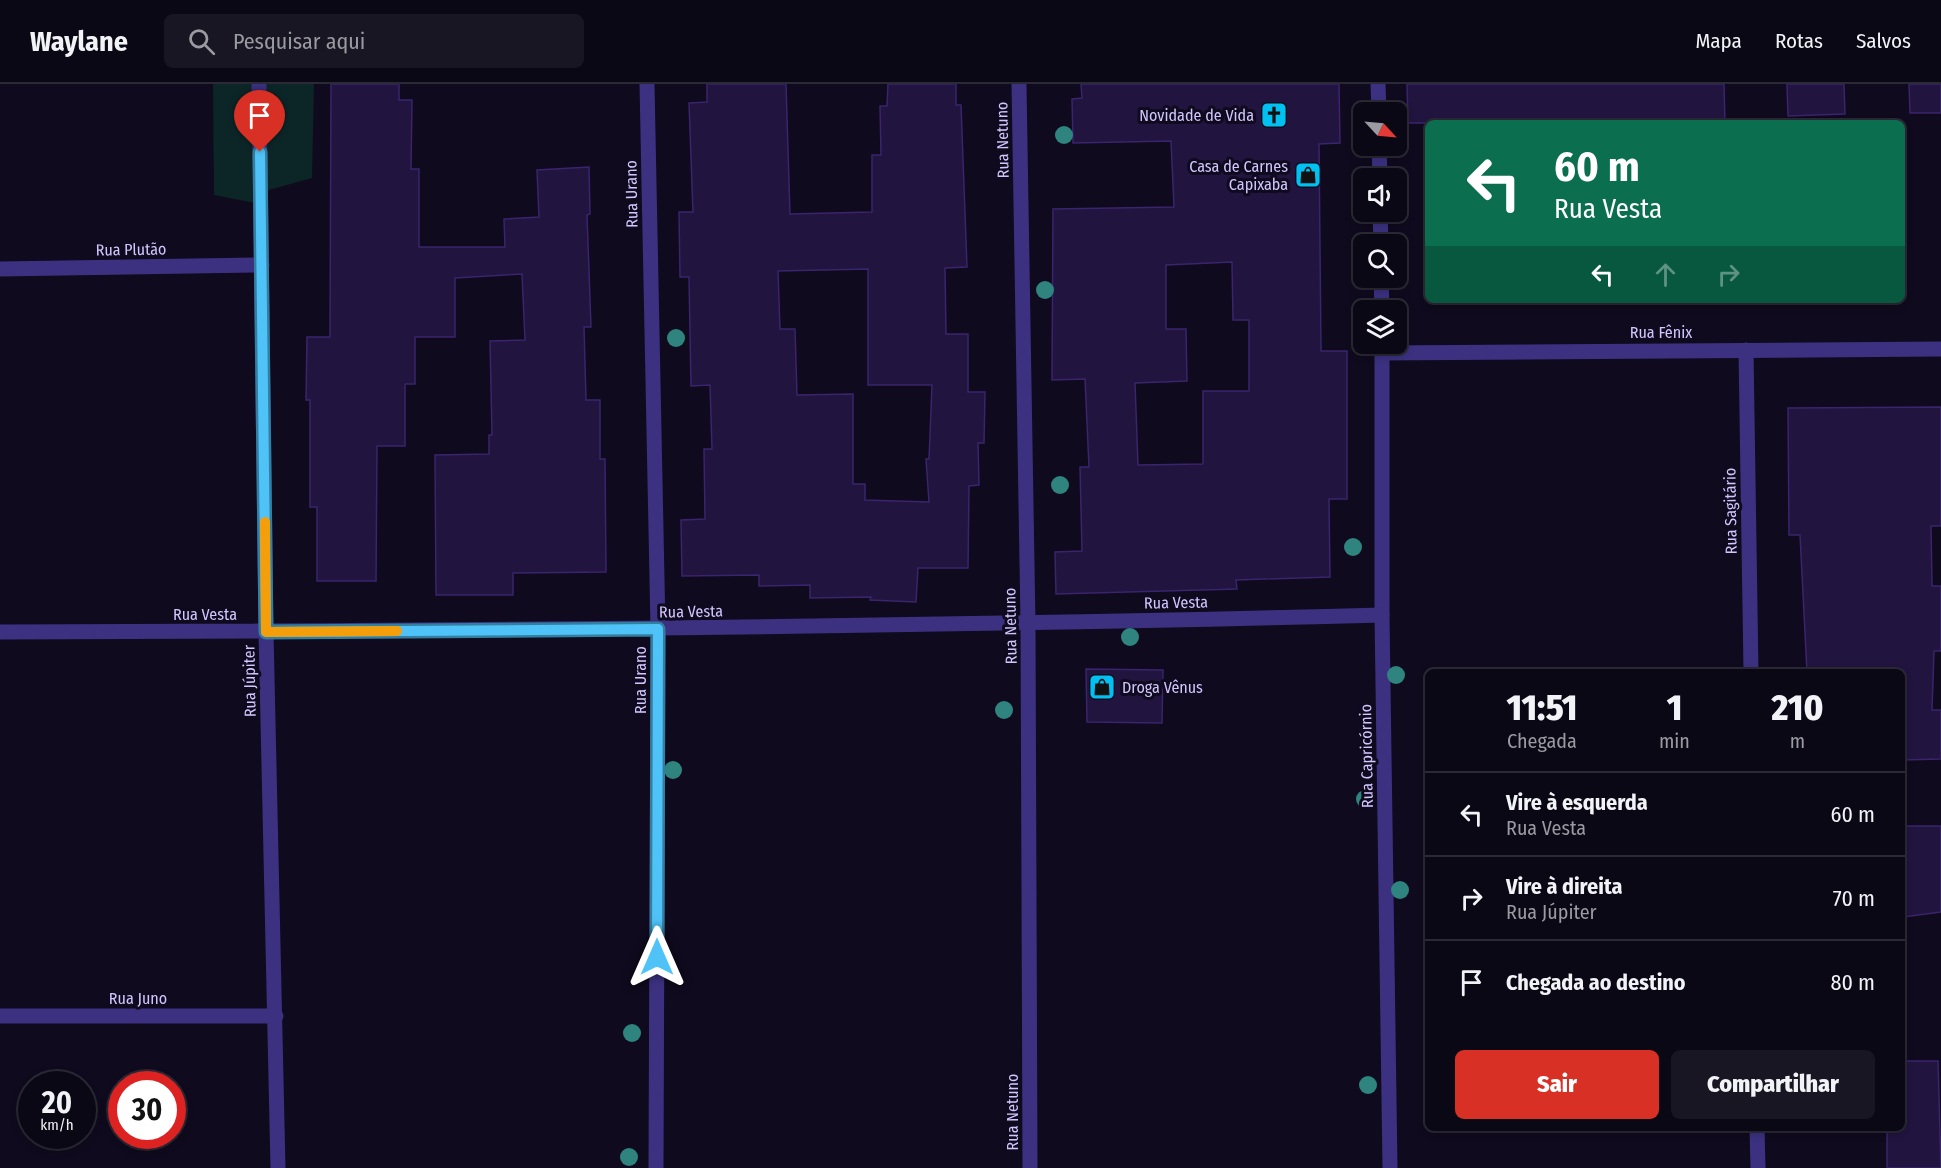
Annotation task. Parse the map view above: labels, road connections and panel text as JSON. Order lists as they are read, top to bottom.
{
  "streets": {
    "street": [
      "Rua Netuno",
      "Rua Urano",
      "Rua Plutão",
      "Rua Fênix",
      "Rua Sagitário",
      "Rua Vesta",
      "Rua Júpiter",
      "Rua Capricórnio",
      "Rua Juno"
    ]
  },
  "crossings": [
    ["Rua Netuno", "Rua Vesta"],
    ["Rua Urano", "Rua Vesta"],
    ["Rua Plutão", "Rua Júpiter"],
    ["Rua Fênix", "Rua Sagitário"],
    ["Rua Vesta", "Rua Júpiter"],
    ["Rua Vesta", "Rua Capricórnio"],
    ["Rua Júpiter", "Rua Juno"]
  ],
  "places": {
    "church": ["Novidade de Vida"],
    "shop": ["Casa de Carnes Capixaba", "Droga Vênus"]
  },
  "north": "bottom right",
  "page": {
    "header": "Waylane",
    "search": "Pesquisar aqui",
    "nav": ["Mapa", "Rotas", "Salvos"],
    "turn": ["60 m", "Rua Vesta"],
    "eta": [
      "11:51",
      "Chegada",
      "1",
      "min",
      "210",
      "m"
    ],
    "list": [
      {
        "name": "Vire à esquerda",
        "note": "Rua Vesta",
        "value": "60 m"
      },
      {
        "name": "Vire à direita",
        "note": "Rua Júpiter",
        "value": "70 m"
      },
      {
        "name": "Chegada ao destino",
        "value": "80 m"
      }
    ],
    "buttons": ["Sair", "Compartilhar"],
    "speed": "20 km/h",
    "limit": "30"
  }
}
